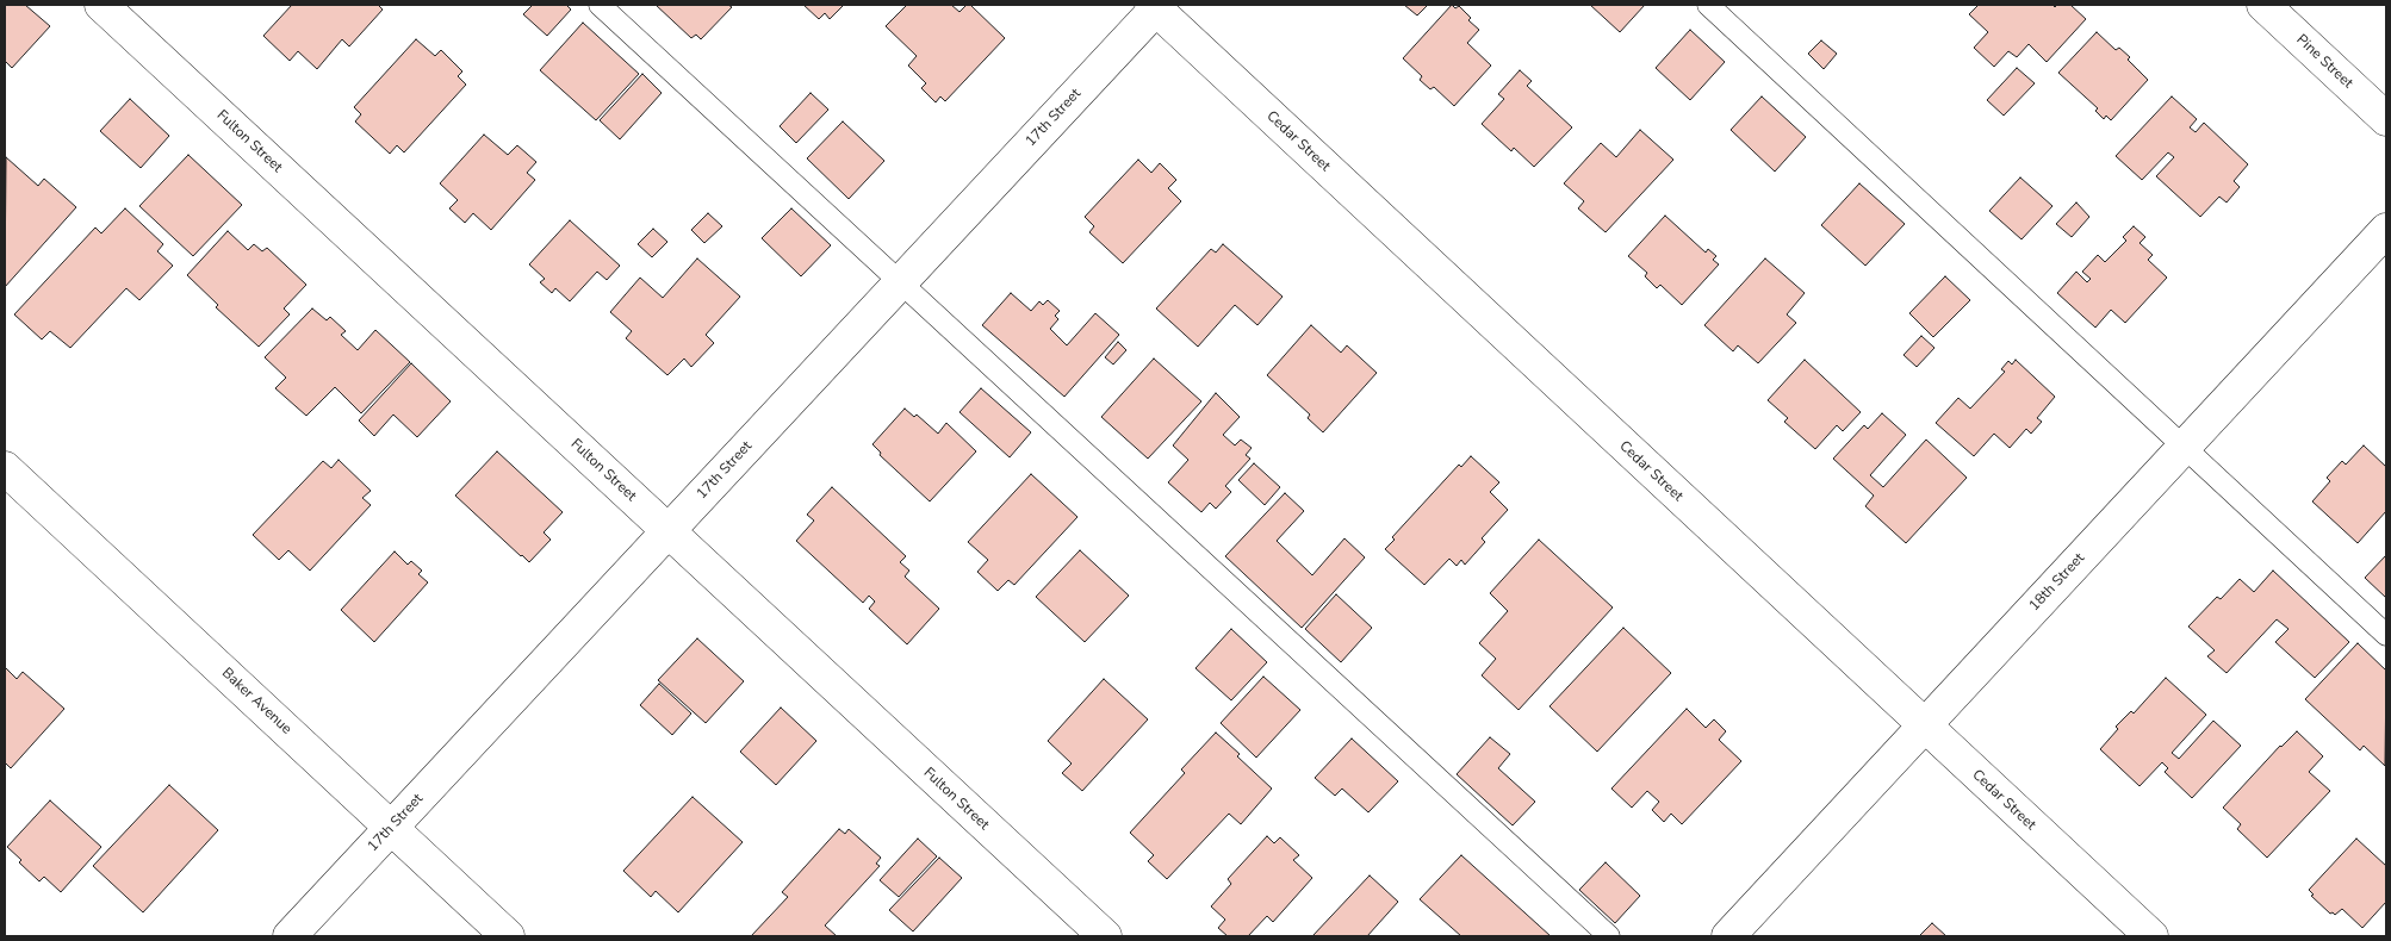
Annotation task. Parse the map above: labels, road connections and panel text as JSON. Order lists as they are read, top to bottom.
{
  "streets": {
    "street": [
      "Pine Street",
      "17th Street",
      "Fulton Street",
      "Cedar Street",
      "18th Street",
      "Baker Avenue"
    ]
  },
  "crossings": [
    ["17th Street", "Fulton Street"],
    ["17th Street", "Cedar Street"],
    ["17th Street", "Baker Avenue"],
    ["Cedar Street", "18th Street"]
  ]
}
